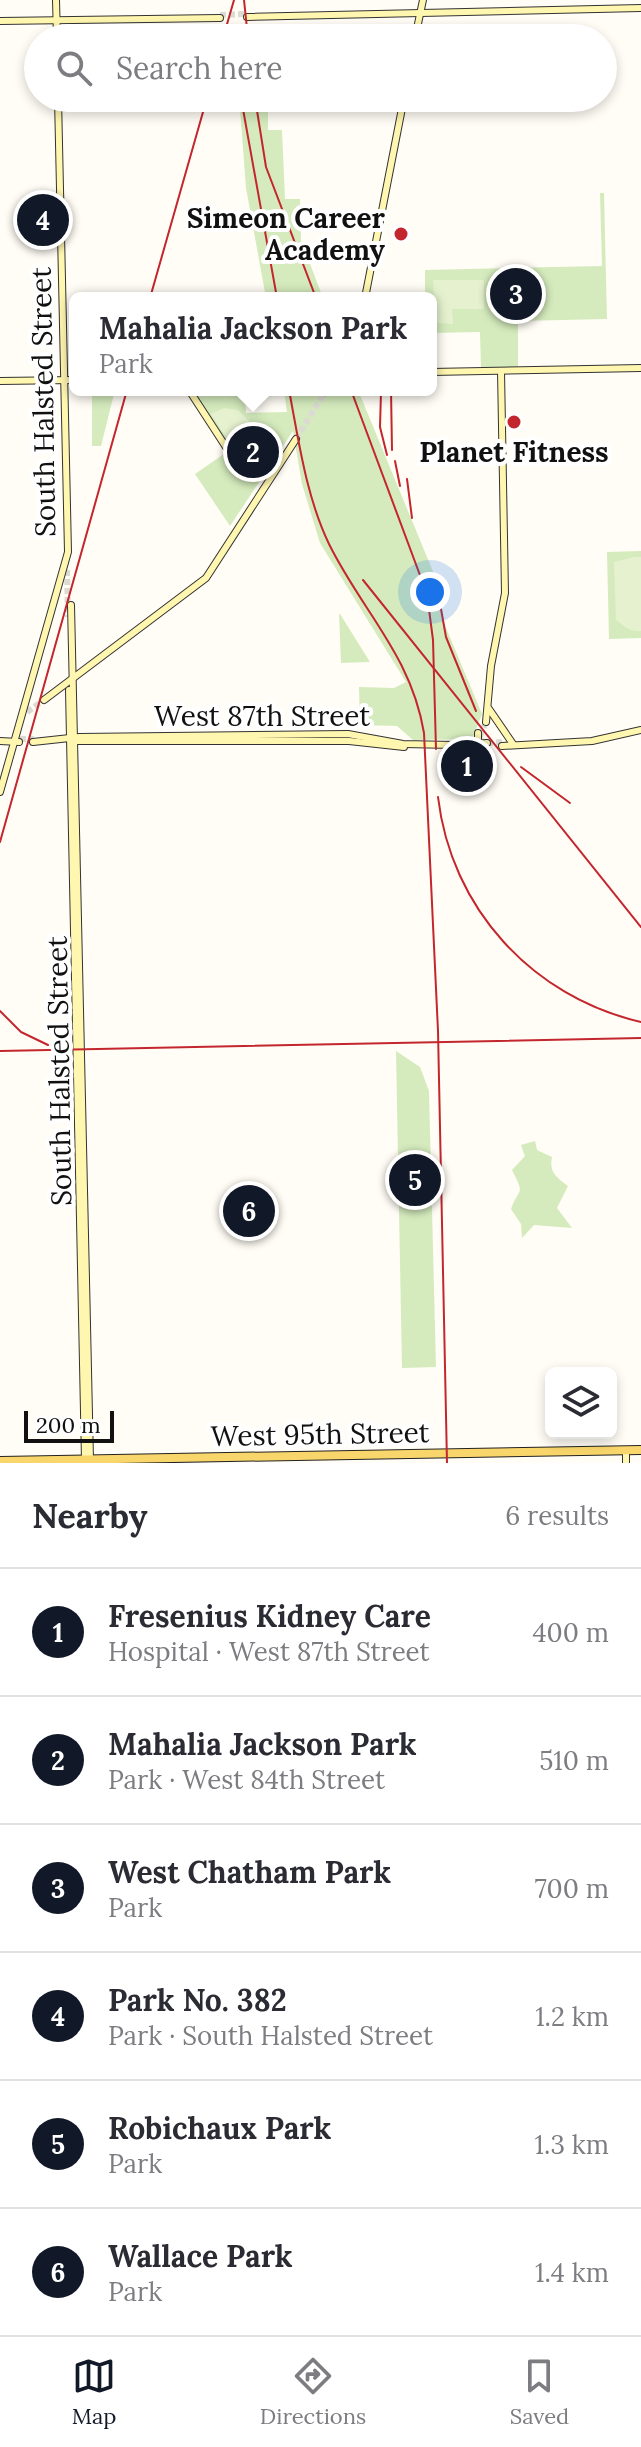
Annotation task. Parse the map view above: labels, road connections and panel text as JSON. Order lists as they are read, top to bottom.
{
  "streets": {
    "main road": ["South Halsted Street", "West 87th Street", "West 95th Street"]
  },
  "crossings": [
    ["South Halsted Street", "West 87th Street"],
    ["South Halsted Street", "West 95th Street"]
  ],
  "places": ["Simeon Career Academy", "Planet Fitness"],
  "scale_bar": "200 m",
  "page": {
    "search": "Search here",
    "pins": [
      "4",
      "3",
      "2",
      "1",
      "5",
      "6"
    ],
    "popup": ["Mahalia Jackson Park", "Park"],
    "scale": "200 m",
    "heading": ["Nearby", "6 results"],
    "list": [
      {
        "mark": "1",
        "name": "Fresenius Kidney Care",
        "note": "Hospital · West 87th Street",
        "value": "400 m"
      },
      {
        "mark": "2",
        "name": "Mahalia Jackson Park",
        "note": "Park · West 84th Street",
        "value": "510 m"
      },
      {
        "mark": "3",
        "name": "West Chatham Park",
        "note": "Park",
        "value": "700 m"
      },
      {
        "mark": "4",
        "name": "Park No. 382",
        "note": "Park · South Halsted Street",
        "value": "1.2 km"
      },
      {
        "mark": "5",
        "name": "Robichaux Park",
        "note": "Park",
        "value": "1.3 km"
      },
      {
        "mark": "6",
        "name": "Wallace Park",
        "note": "Park",
        "value": "1.4 km"
      }
    ],
    "nav": ["Map", "Directions", "Saved"]
  }
}
